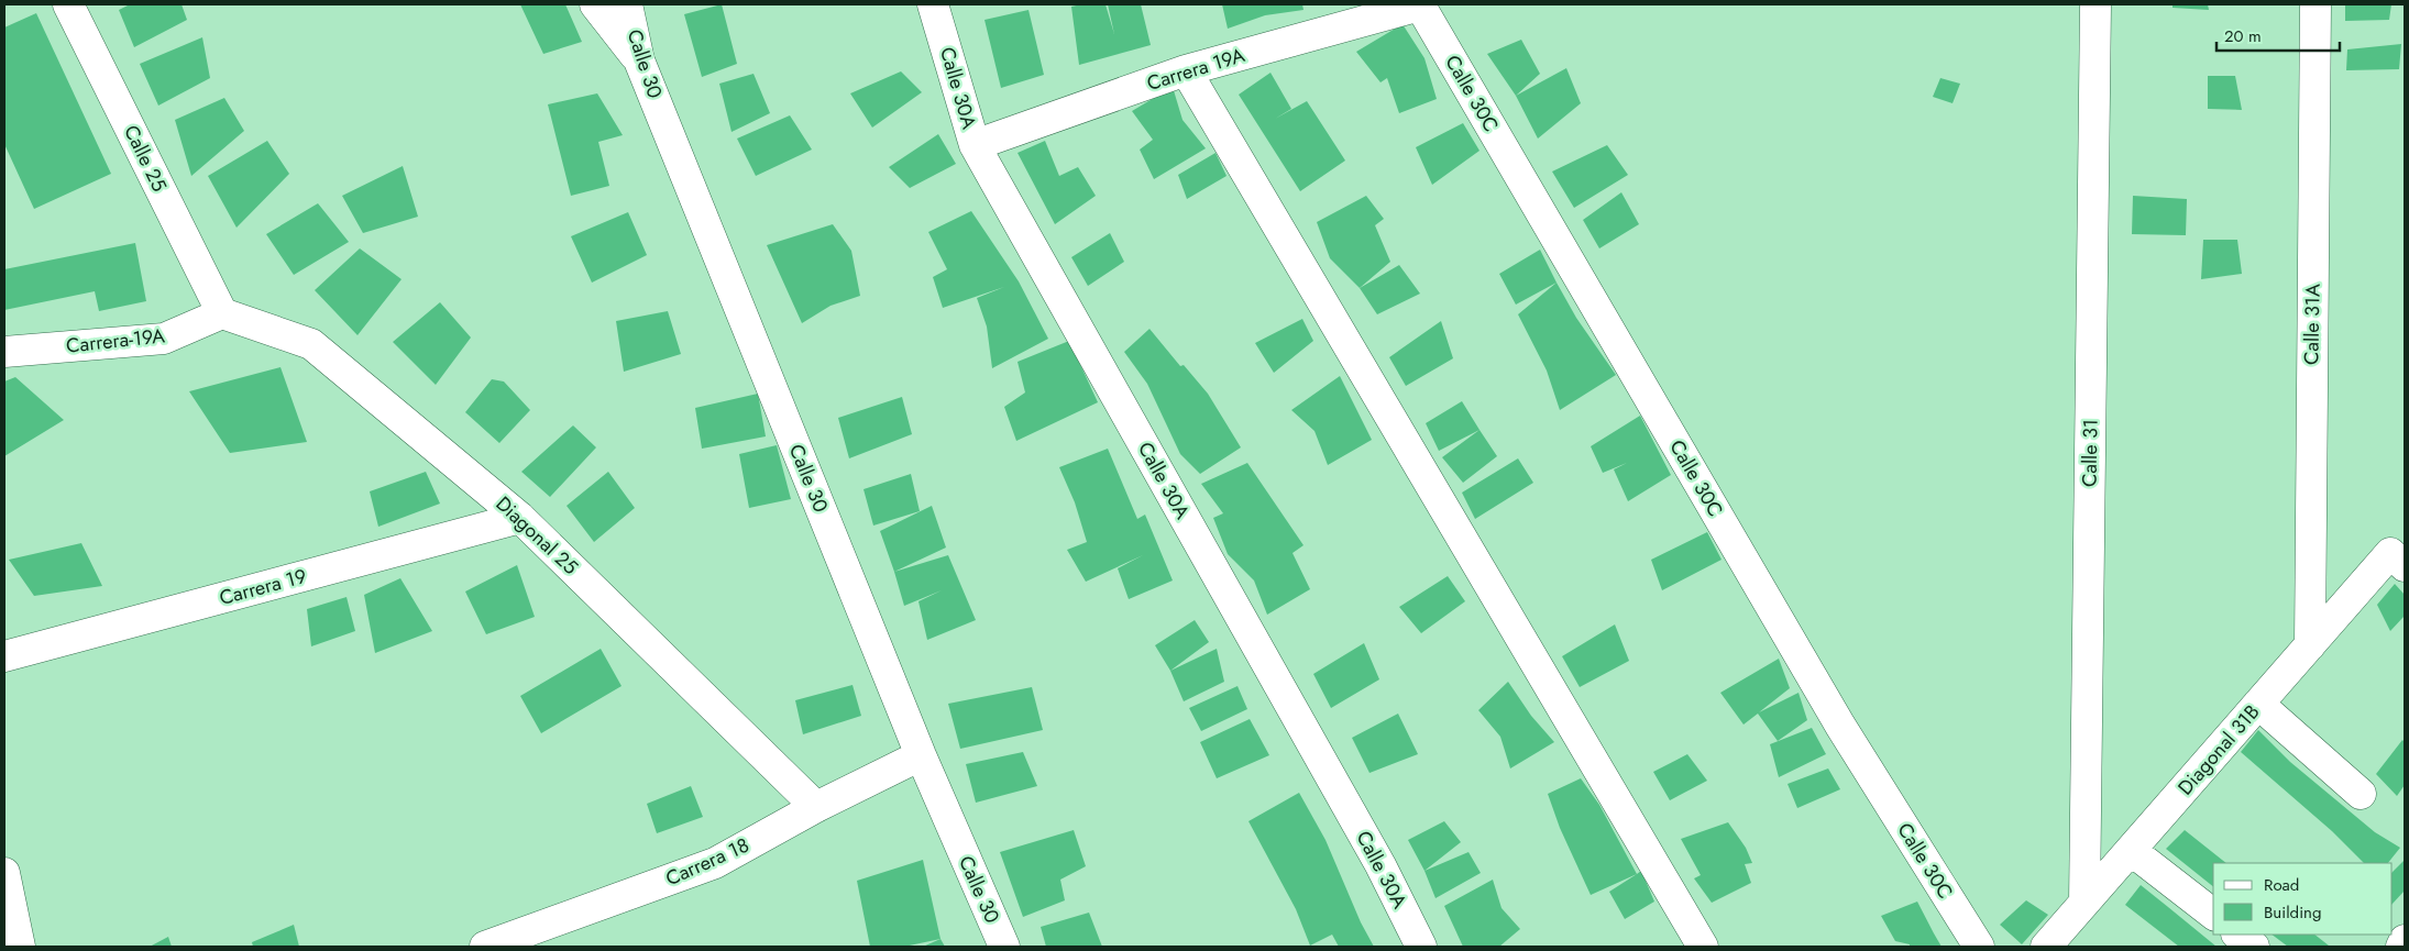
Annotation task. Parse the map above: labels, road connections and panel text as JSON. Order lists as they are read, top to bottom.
{
  "streets": {
    "street": [
      "Calle 30",
      "Carrera 19A",
      "Calle 30A",
      "Calle 30C",
      "Calle 25",
      "Calle 31A",
      "Carrera-19A",
      "Calle 31",
      "Diagonal 25",
      "Carrera 19",
      "Diagonal 31B",
      "Carrera 18"
    ]
  },
  "crossings": [
    ["Calle 30", "Carrera 18"],
    ["Carrera 19A", "Calle 30A"],
    ["Carrera 19A", "Calle 30C"],
    ["Calle 25", "Carrera-19A"],
    ["Calle 25", "Diagonal 25"],
    ["Calle 31A", "Diagonal 31B"],
    ["Carrera-19A", "Diagonal 25"],
    ["Calle 31", "Diagonal 31B"],
    ["Diagonal 25", "Carrera 19"],
    ["Diagonal 25", "Carrera 18"]
  ],
  "legend": ["Road", "Building"],
  "scale_bar": "20 m"
}
